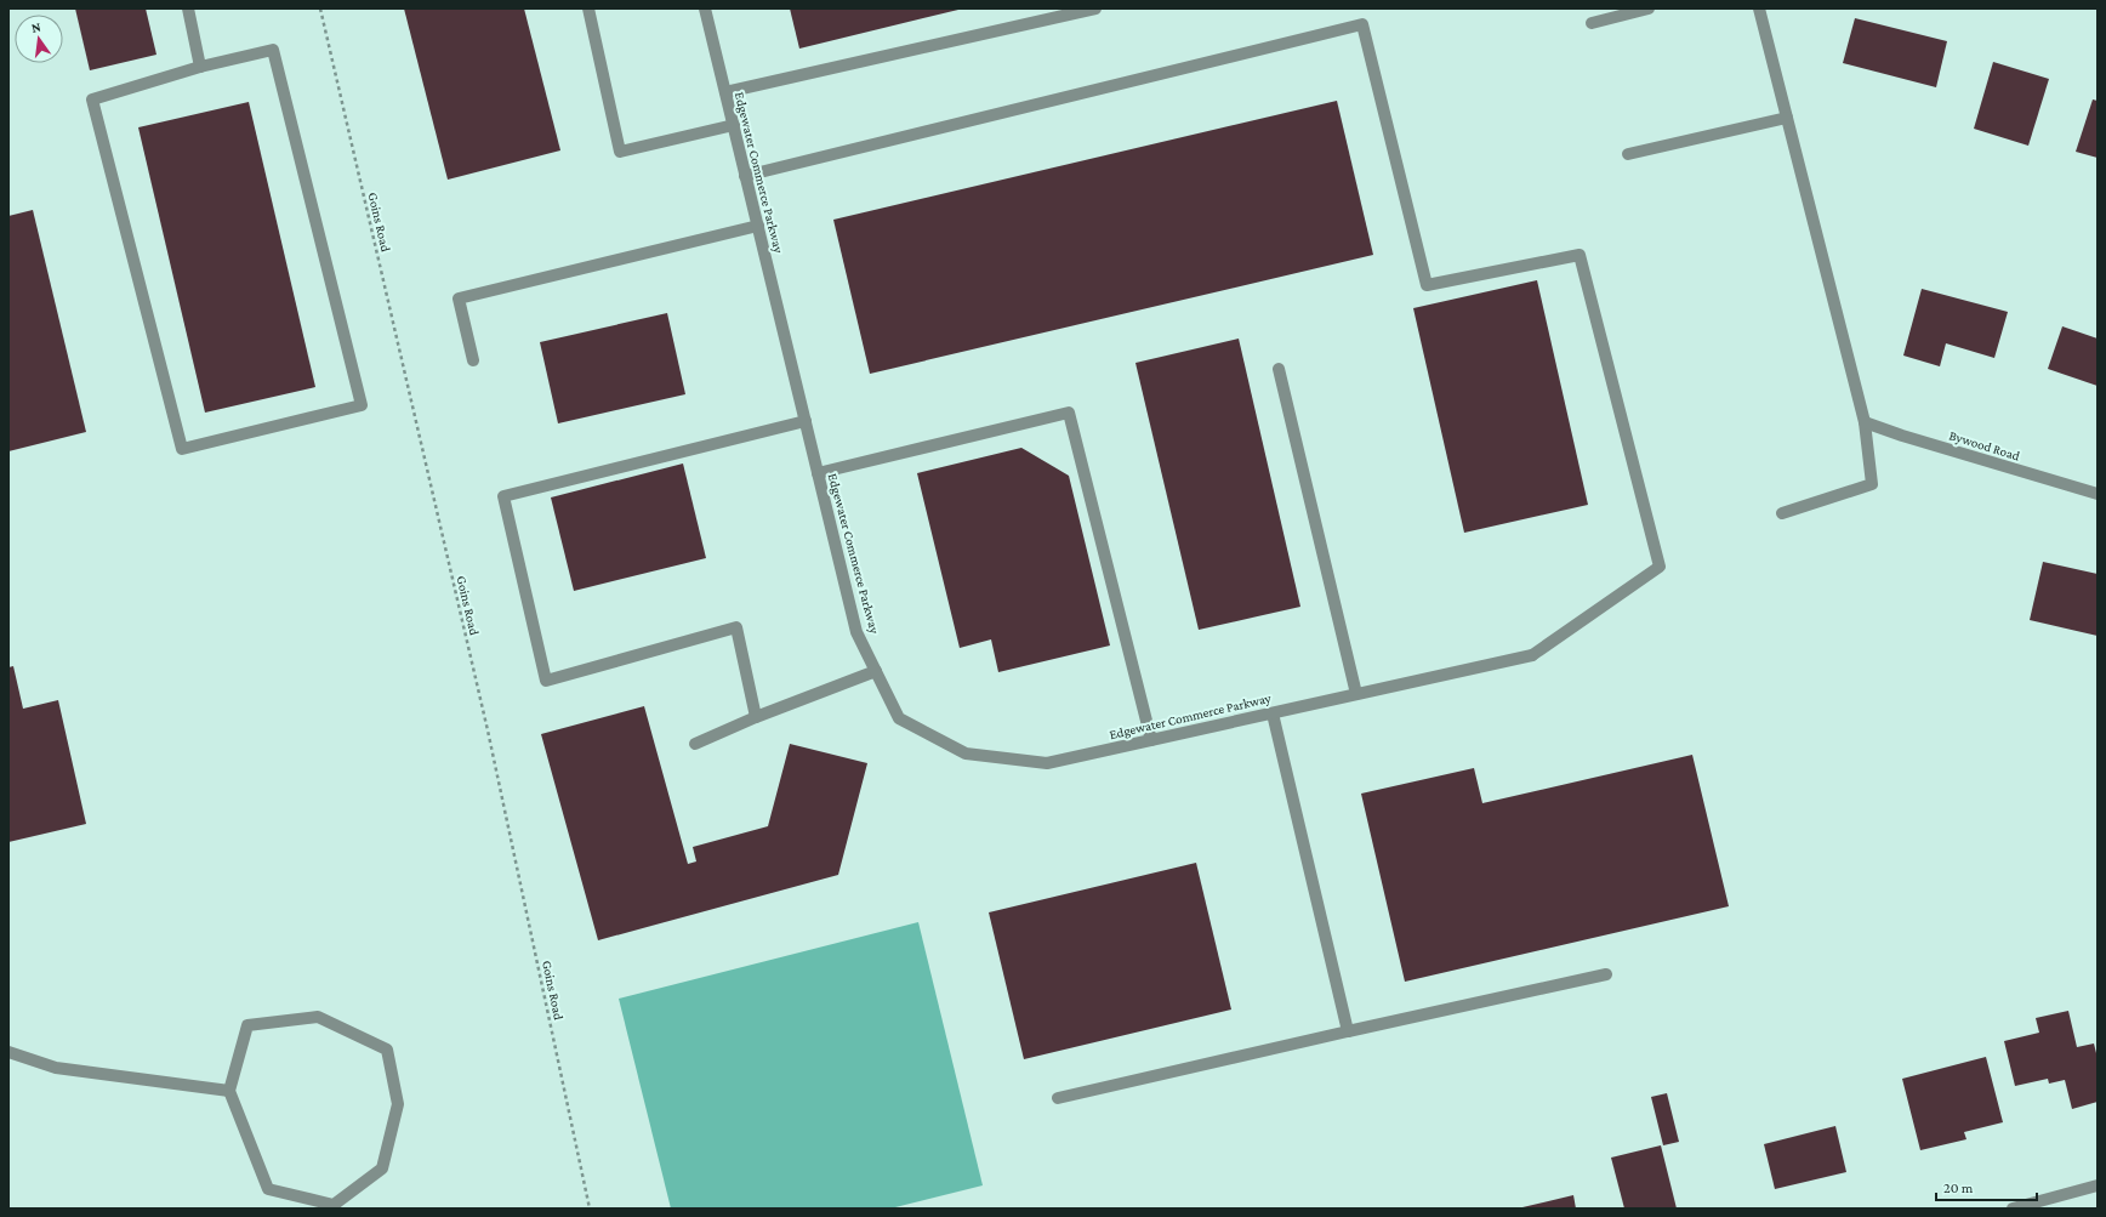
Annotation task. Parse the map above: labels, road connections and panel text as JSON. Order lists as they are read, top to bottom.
{
  "streets": {
    "street": ["Edgewater Commerce Parkway", "Bywood Road"],
    "path": ["Goins Road"]
  },
  "scale_bar": "20 m",
  "north": "top"
}
